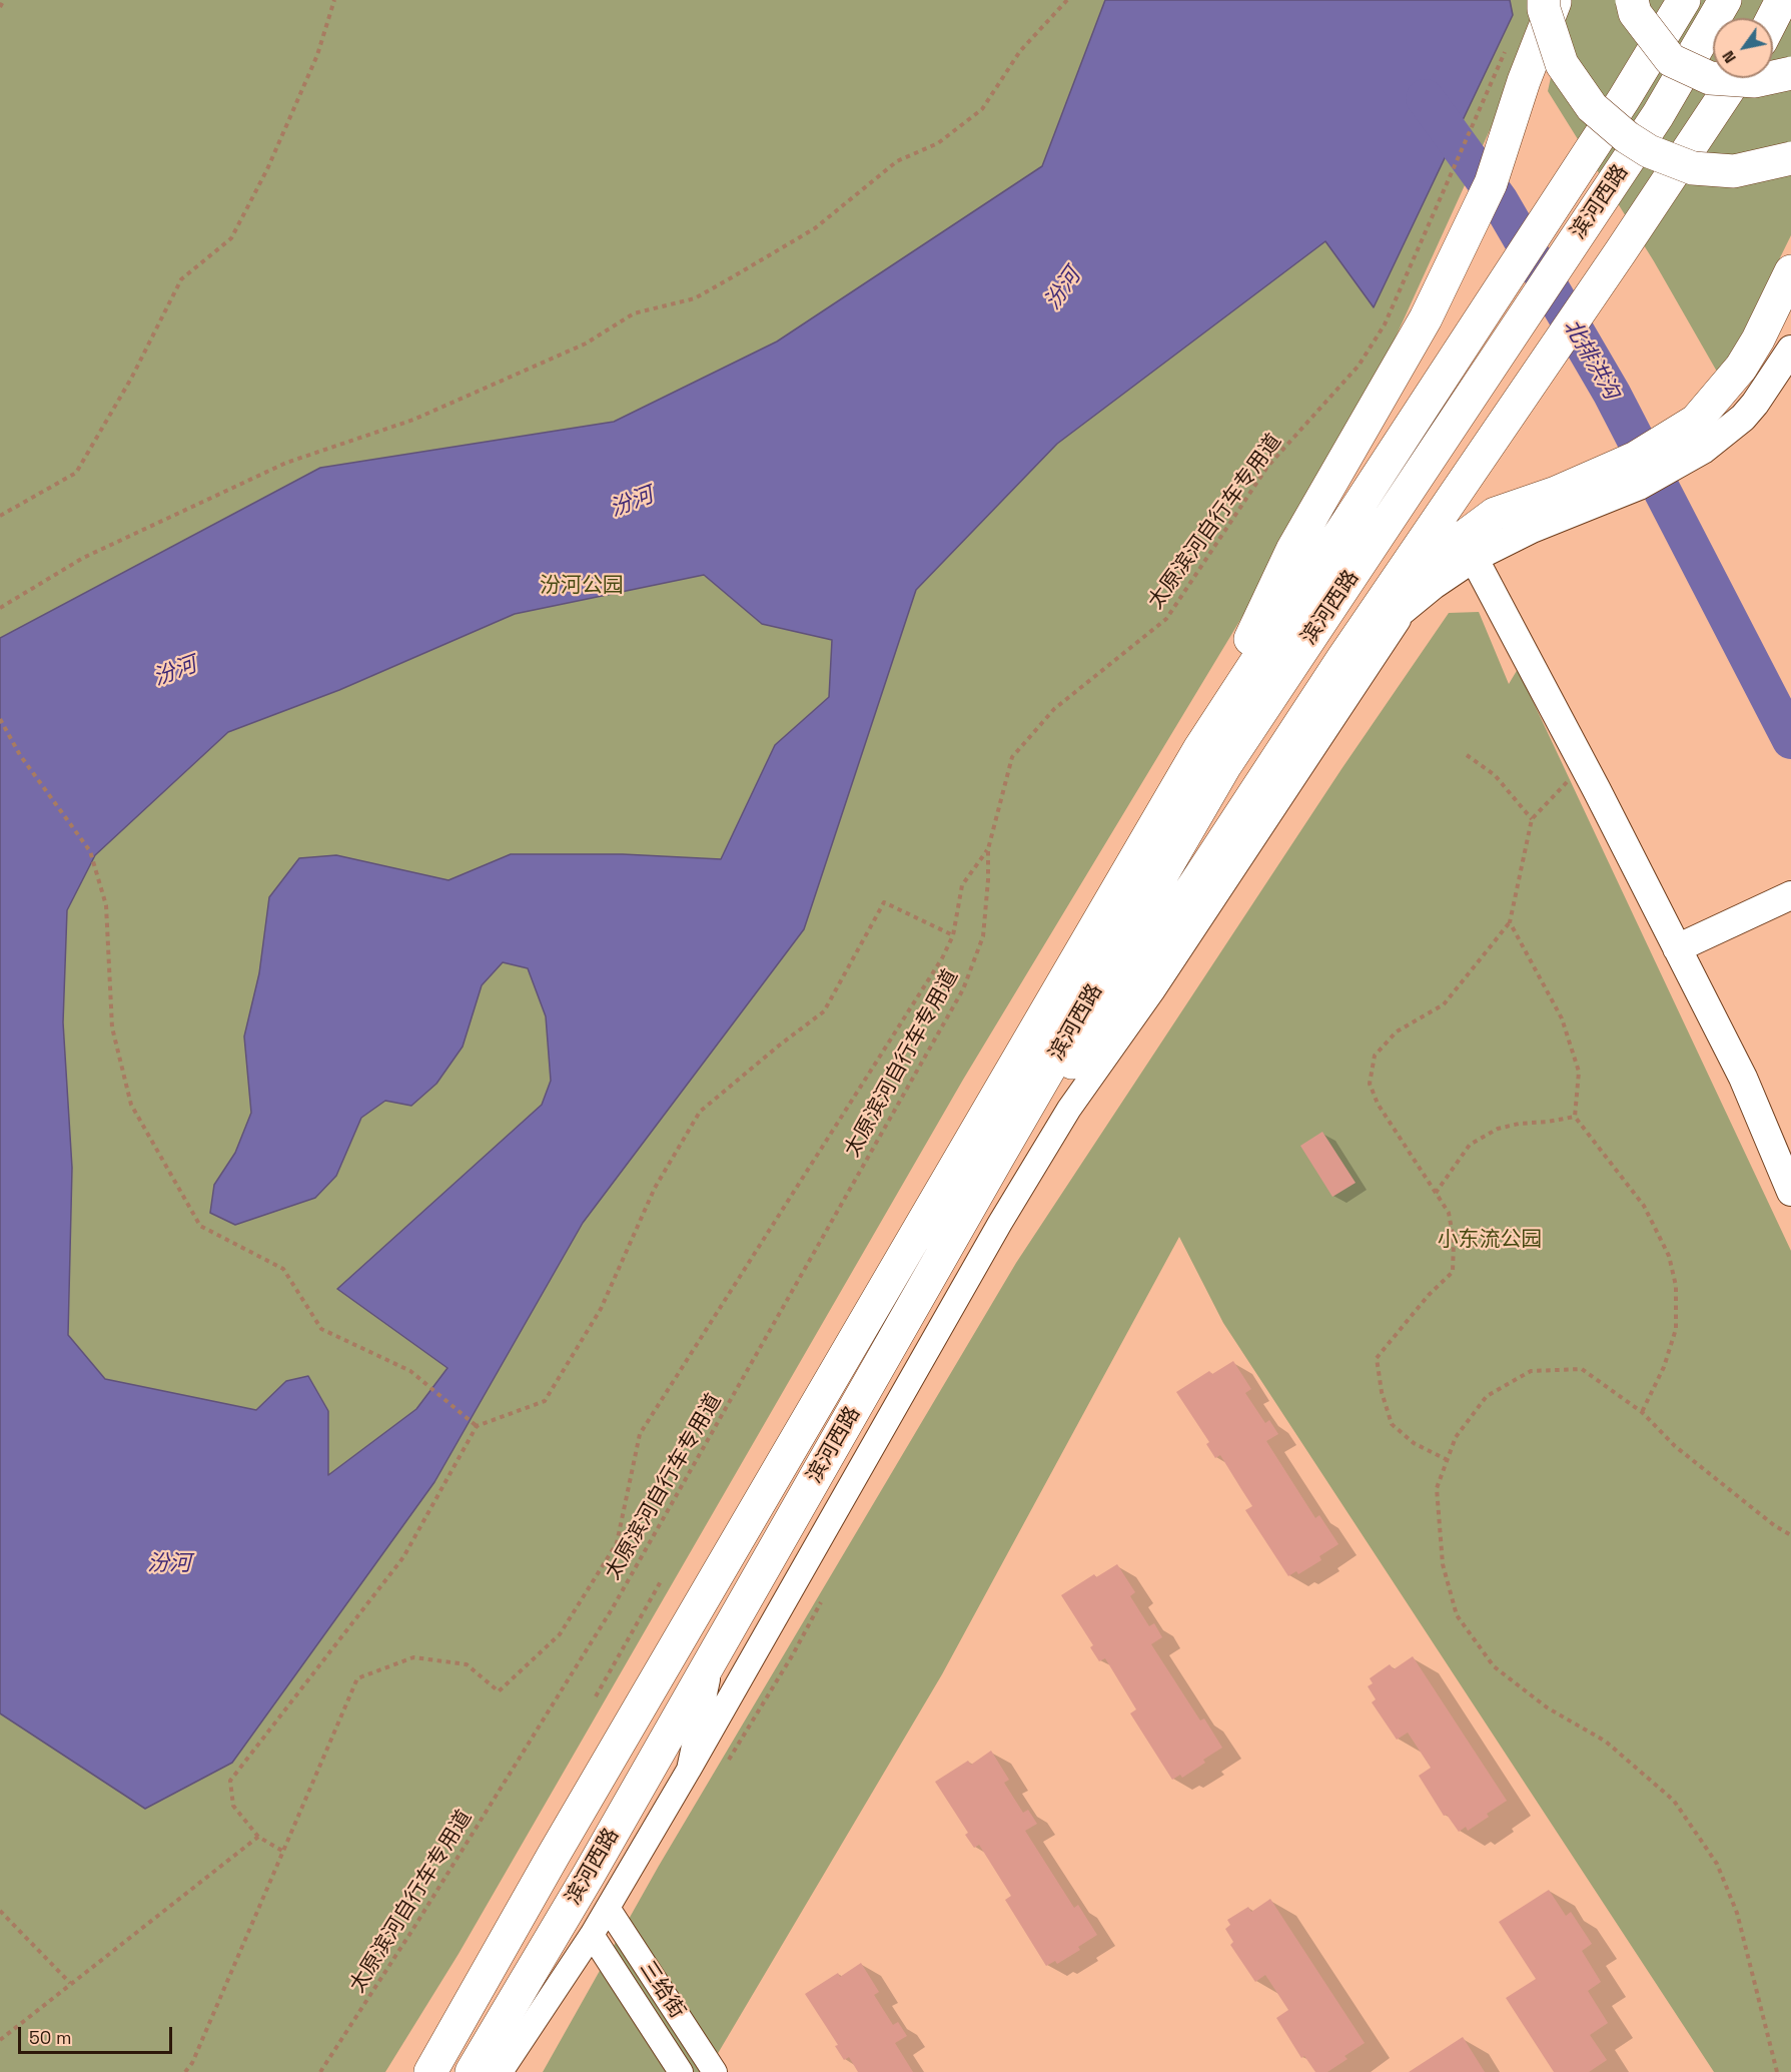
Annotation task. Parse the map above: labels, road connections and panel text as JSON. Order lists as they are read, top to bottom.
{
  "streets": {
    "highway": ["滨河西路"],
    "street": ["三给街"],
    "path": ["太原滨河自行车专用道"]
  },
  "water": ["汾河", "北排洪沟"],
  "parks": ["汾河公园", "小东流公园"],
  "scale_bar": "50 m",
  "north": "bottom left"
}
